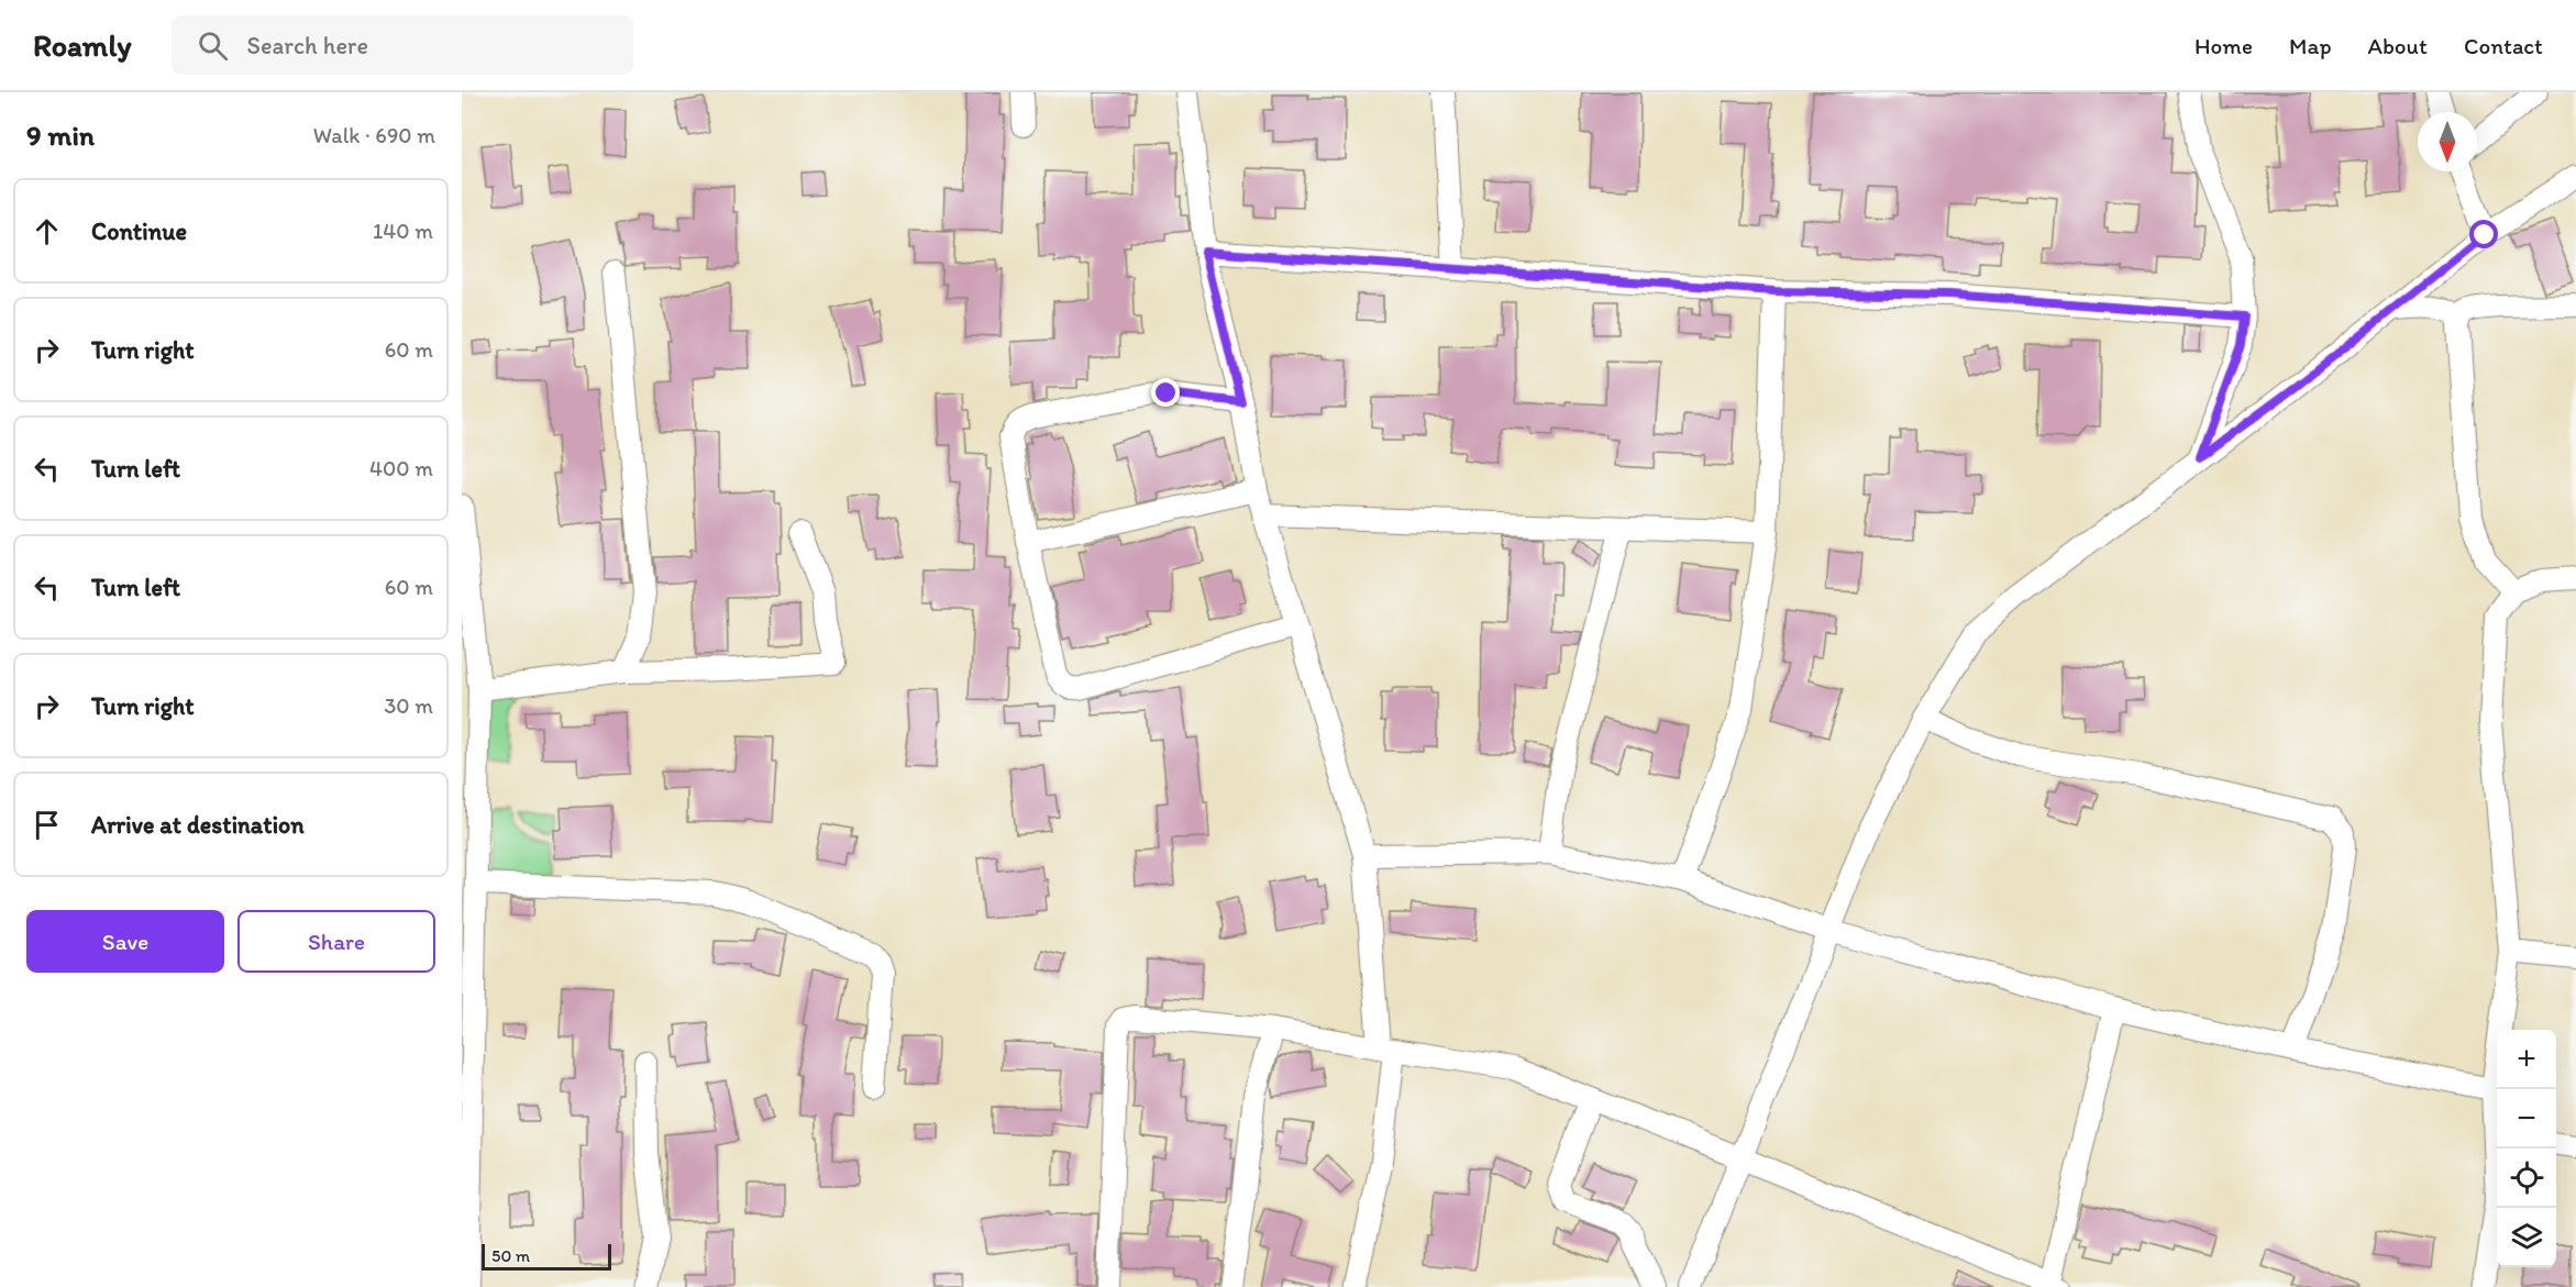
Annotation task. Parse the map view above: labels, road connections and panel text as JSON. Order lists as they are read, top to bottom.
{
  "scale_bar": "50 m",
  "north": "bottom",
  "page": {
    "header": "Roamly",
    "search": "Search here",
    "nav": [
      "Home",
      "Map",
      "About",
      "Contact"
    ],
    "heading": ["9 min", "Walk · 690 m"],
    "list": [
      ["Continue", "140 m"],
      ["Turn right", "60 m"],
      ["Turn left", "400 m"],
      ["Turn left", "60 m"],
      ["Turn right", "30 m"],
      "Arrive at destination"
    ],
    "buttons": ["Save", "Share"],
    "map_buttons": ["+", "−"],
    "scale": "50 m"
  }
}
